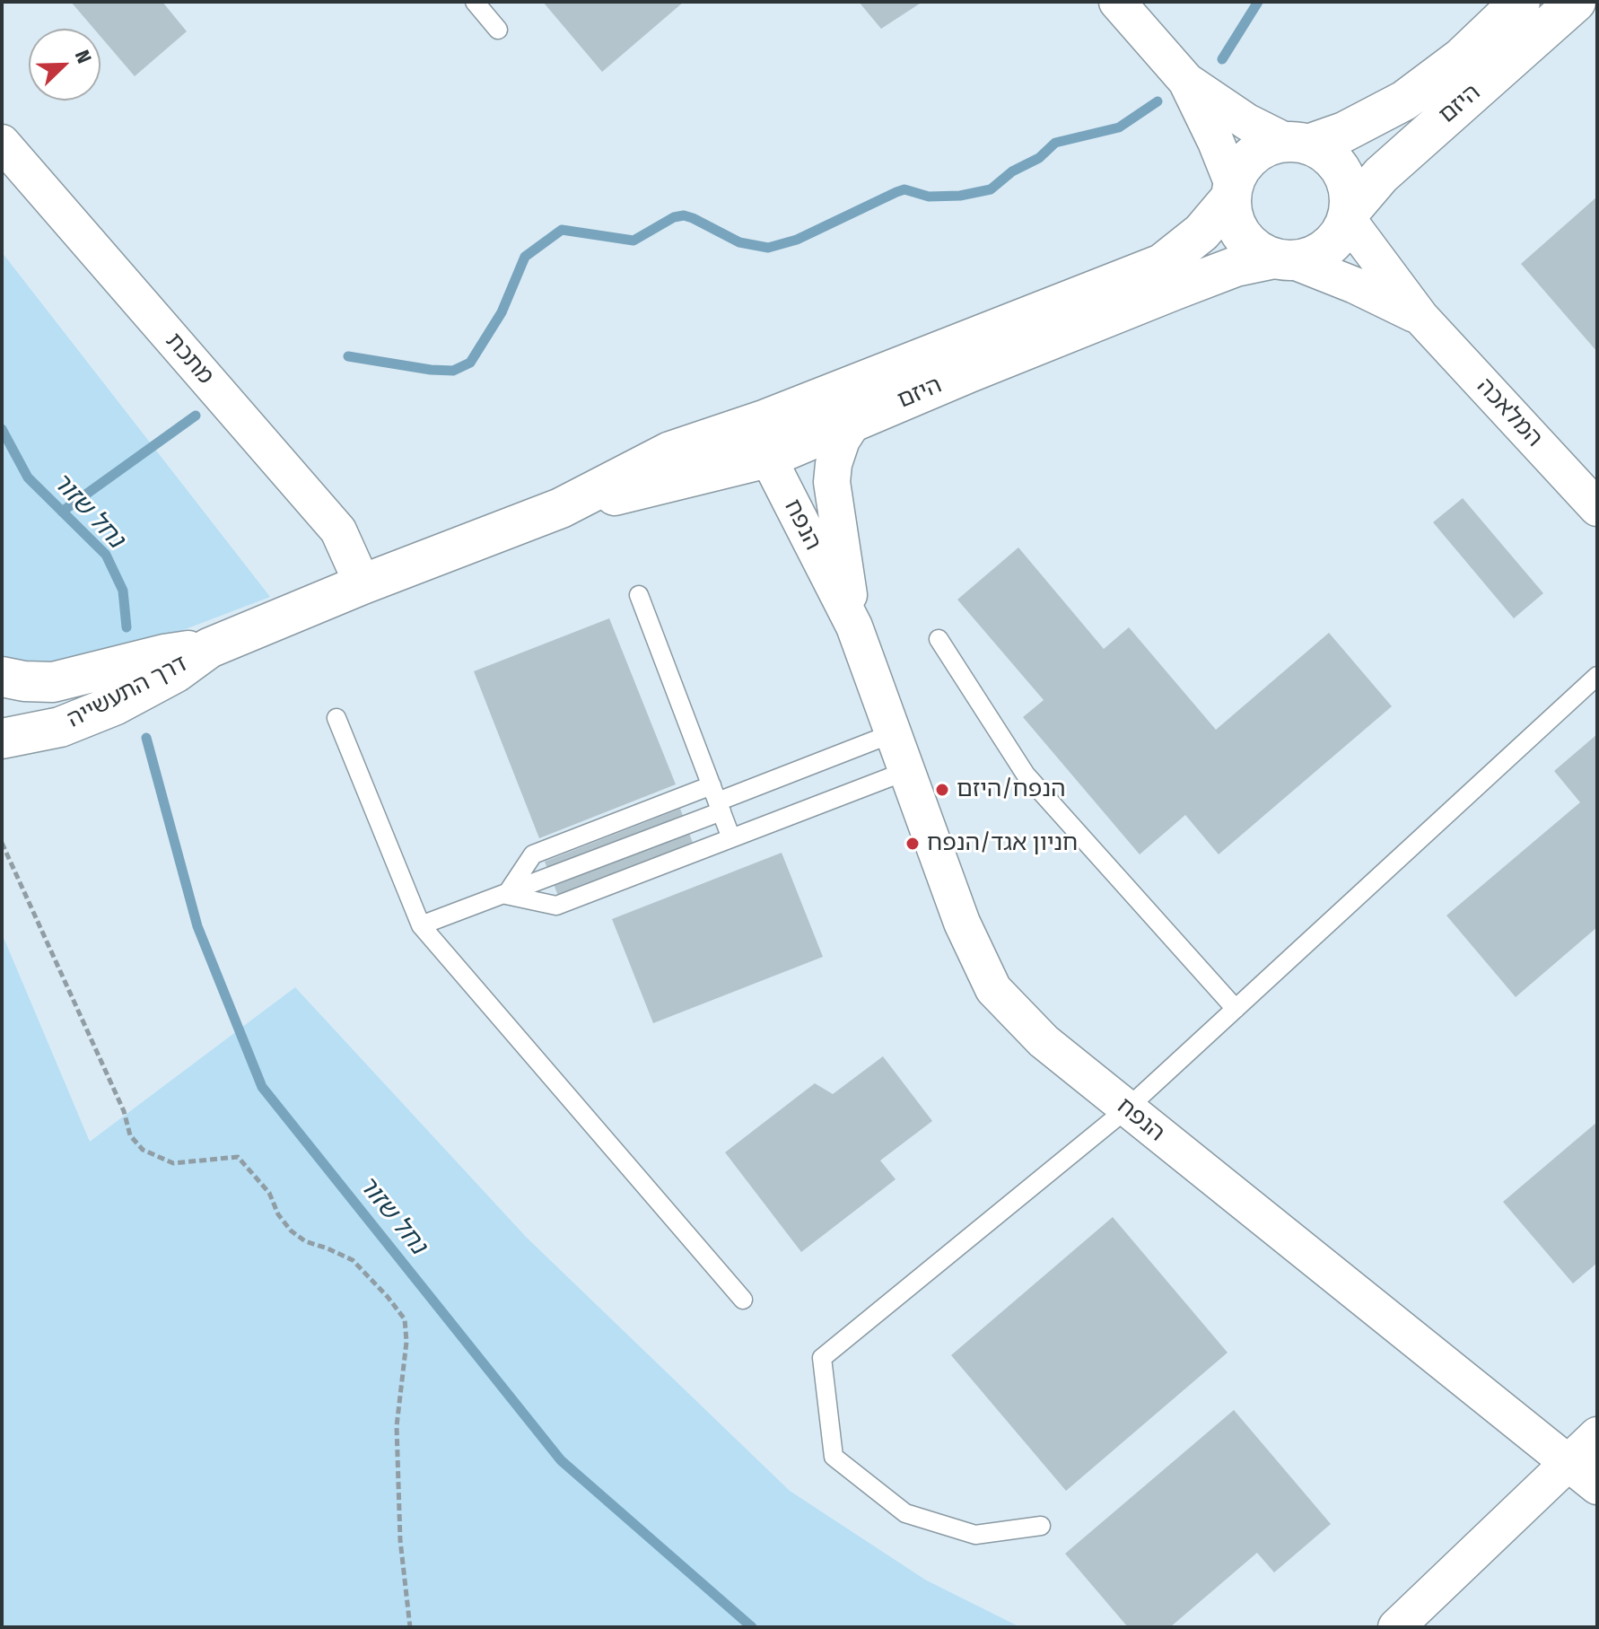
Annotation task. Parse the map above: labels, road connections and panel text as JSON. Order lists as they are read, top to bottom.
{
  "streets": {
    "street": [
      "היזם",
      "מתכת",
      "המלאכה",
      "הנפח",
      "דרך התעשייה"
    ]
  },
  "crossings": [
    ["היזם", "מתכת"],
    ["היזם", "המלאכה"],
    ["היזם", "הנפח"],
    ["היזם", "דרך התעשייה"],
    ["מתכת", "דרך התעשייה"]
  ],
  "water": ["נחל שזור"],
  "places": ["הנפח/היזם", "חניון אגד/הנפח"],
  "north": "top right"
}
